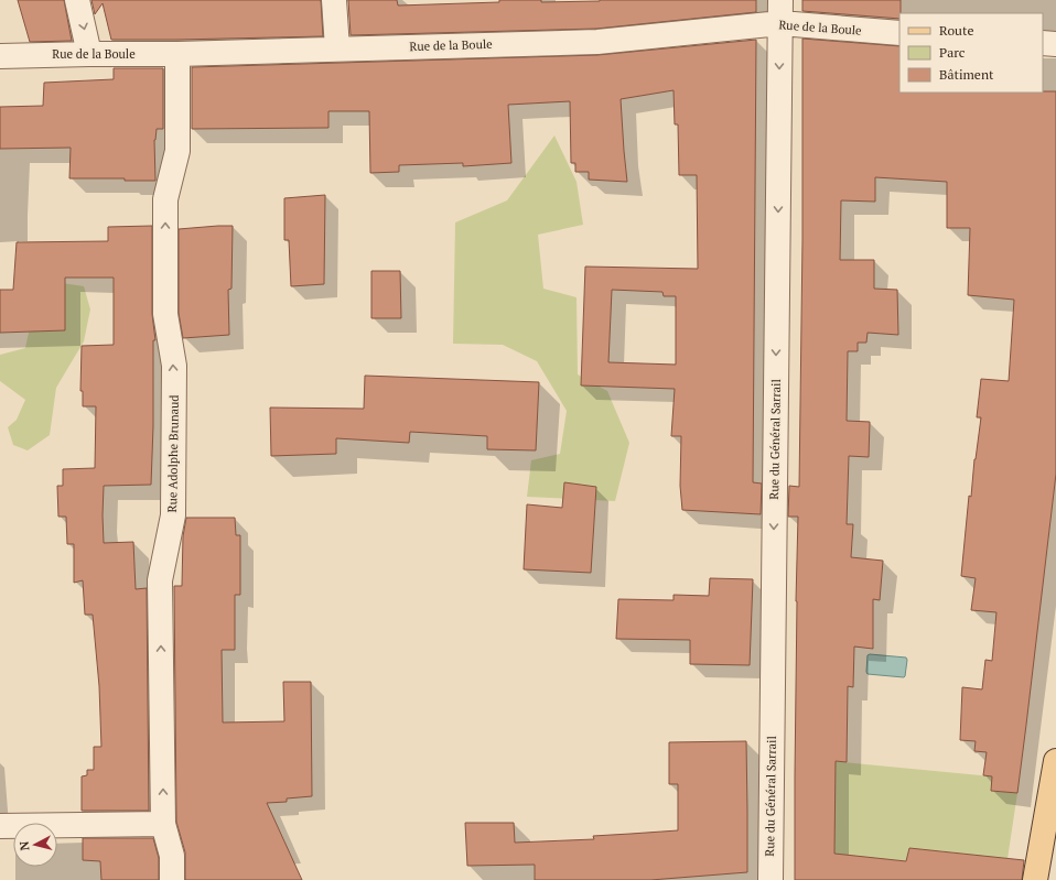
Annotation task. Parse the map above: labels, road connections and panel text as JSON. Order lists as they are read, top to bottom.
{
  "streets": {
    "street": ["Rue de la Boule", "Rue du Général Sarrail", "Rue Adolphe Brunaud"]
  },
  "crossings": [
    ["Rue de la Boule", "Rue du Général Sarrail"],
    ["Rue de la Boule", "Rue Adolphe Brunaud"]
  ],
  "one_way": ["Rue du Général Sarrail", "Rue Adolphe Brunaud"],
  "legend": ["Route", "Parc", "Bâtiment"],
  "north": "left"
}
